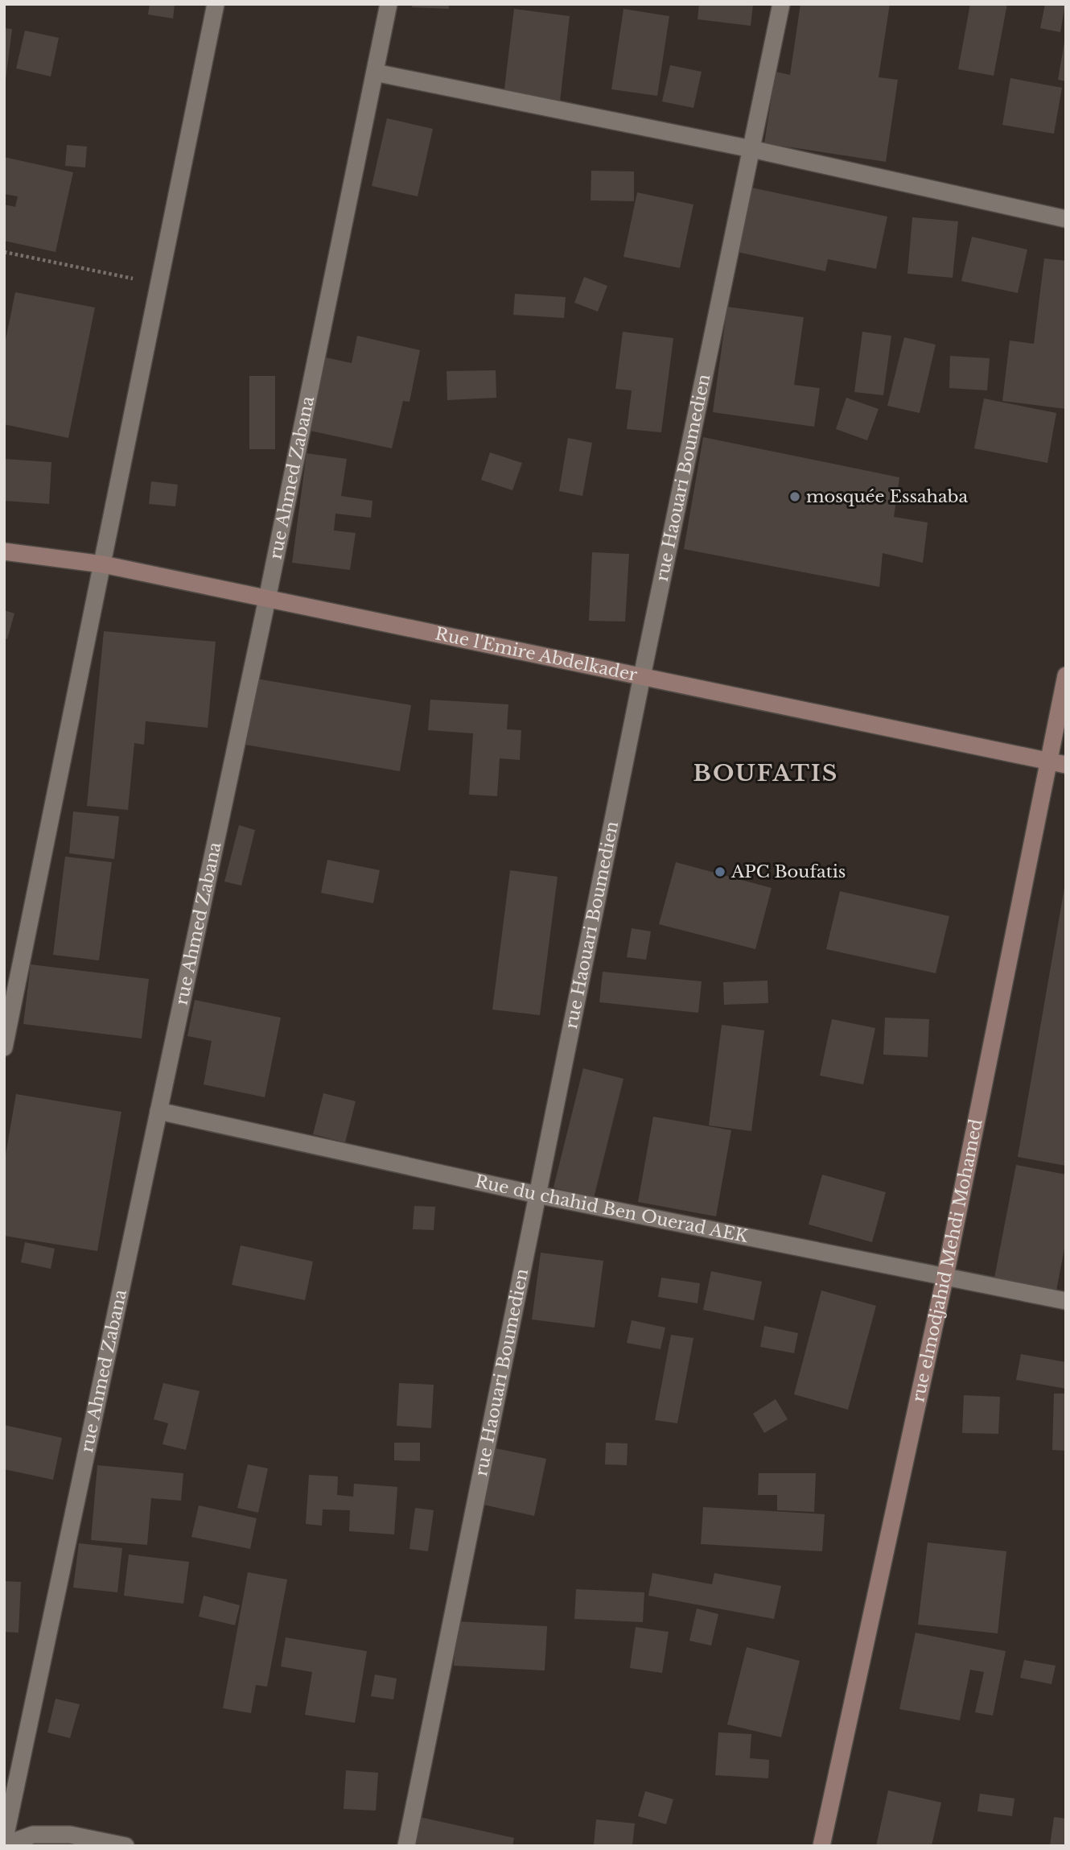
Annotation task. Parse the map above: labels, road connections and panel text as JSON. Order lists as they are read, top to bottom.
{
  "streets": {
    "main road": ["Rue l'Emire Abdelkader", "rue elmodjahid Mehdi Mohamed"],
    "street": ["rue Ahmed Zabana", "rue Haouari Boumedien", "Rue du chahid Ben Ouerad AEK"]
  },
  "crossings": [
    ["rue Ahmed Zabana", "Rue l'Emire Abdelkader"],
    ["rue Ahmed Zabana", "Rue du chahid Ben Ouerad AEK"],
    ["rue Haouari Boumedien", "Rue l'Emire Abdelkader"],
    ["rue Haouari Boumedien", "Rue du chahid Ben Ouerad AEK"],
    ["Rue l'Emire Abdelkader", "rue elmodjahid Mehdi Mohamed"],
    ["Rue du chahid Ben Ouerad AEK", "rue elmodjahid Mehdi Mohamed"]
  ],
  "districts": ["BOUFATIS"],
  "places": ["mosquée Essahaba", "APC Boufatis"]
}
